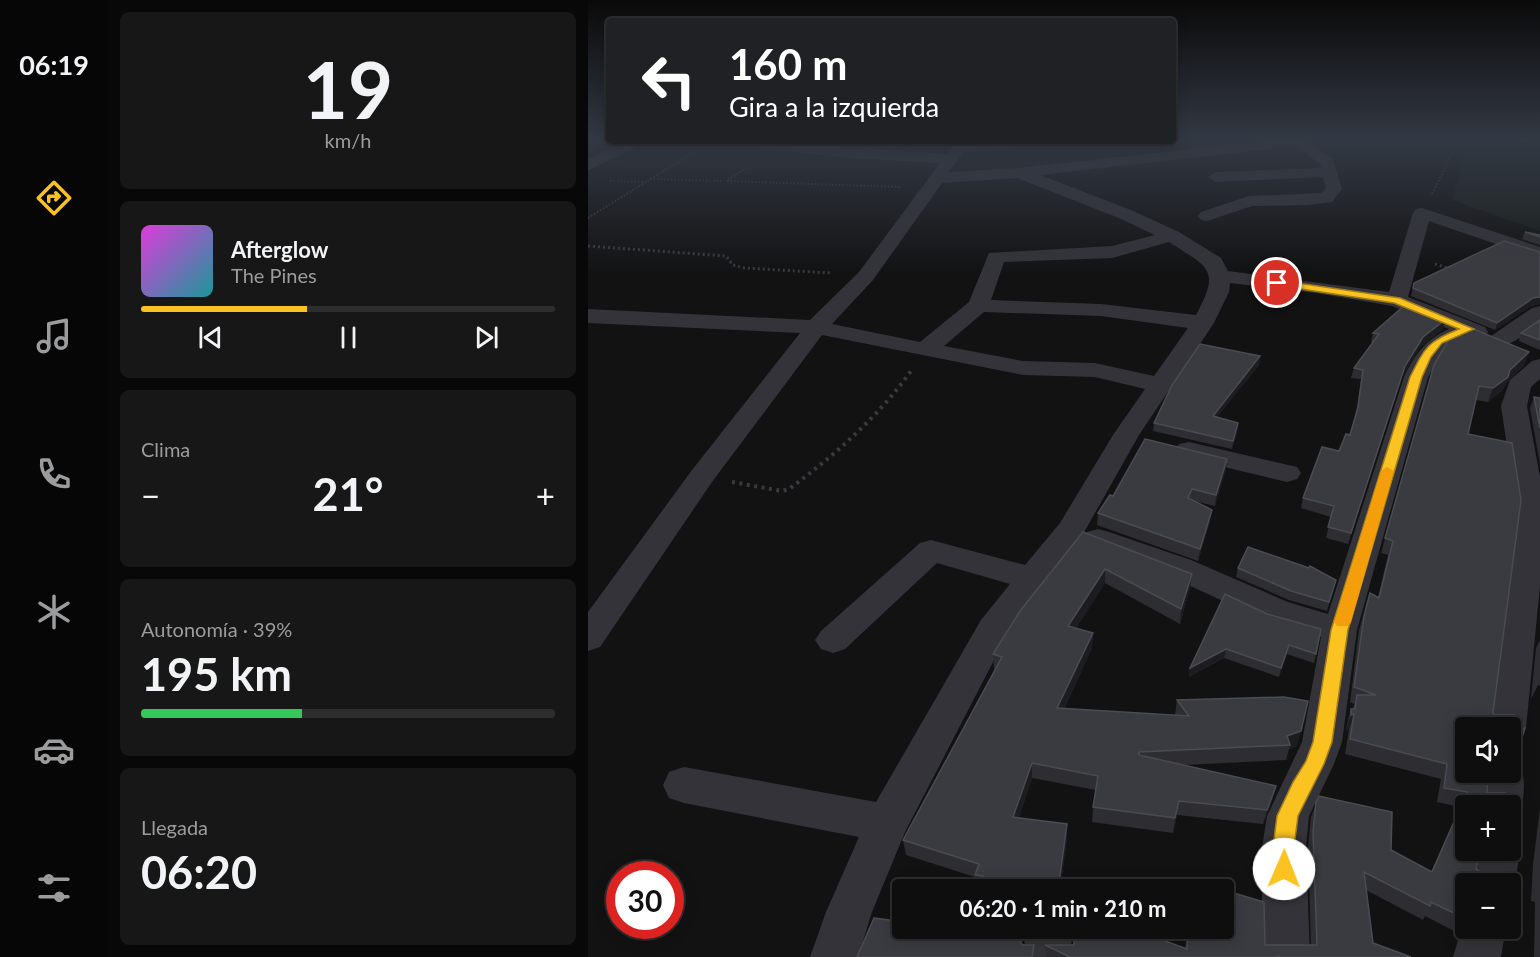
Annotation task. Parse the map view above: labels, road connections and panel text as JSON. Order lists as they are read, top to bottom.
{
  "page": {
    "tabs": "06:19",
    "tile": [
      ["19", "km/h"],
      "Clima",
      ["Autonomía · 39%", "195 km"],
      ["Llegada", "06:20"]
    ],
    "turn": ["160 m", "Gira a la izquierda"],
    "song": ["Afterglow", "The Pines"],
    "heat": ["−", "21°", "+"],
    "map_buttons": ["+", "−"],
    "limit": "30",
    "trip": "06:20 · 1 min · 210 m"
  }
}
